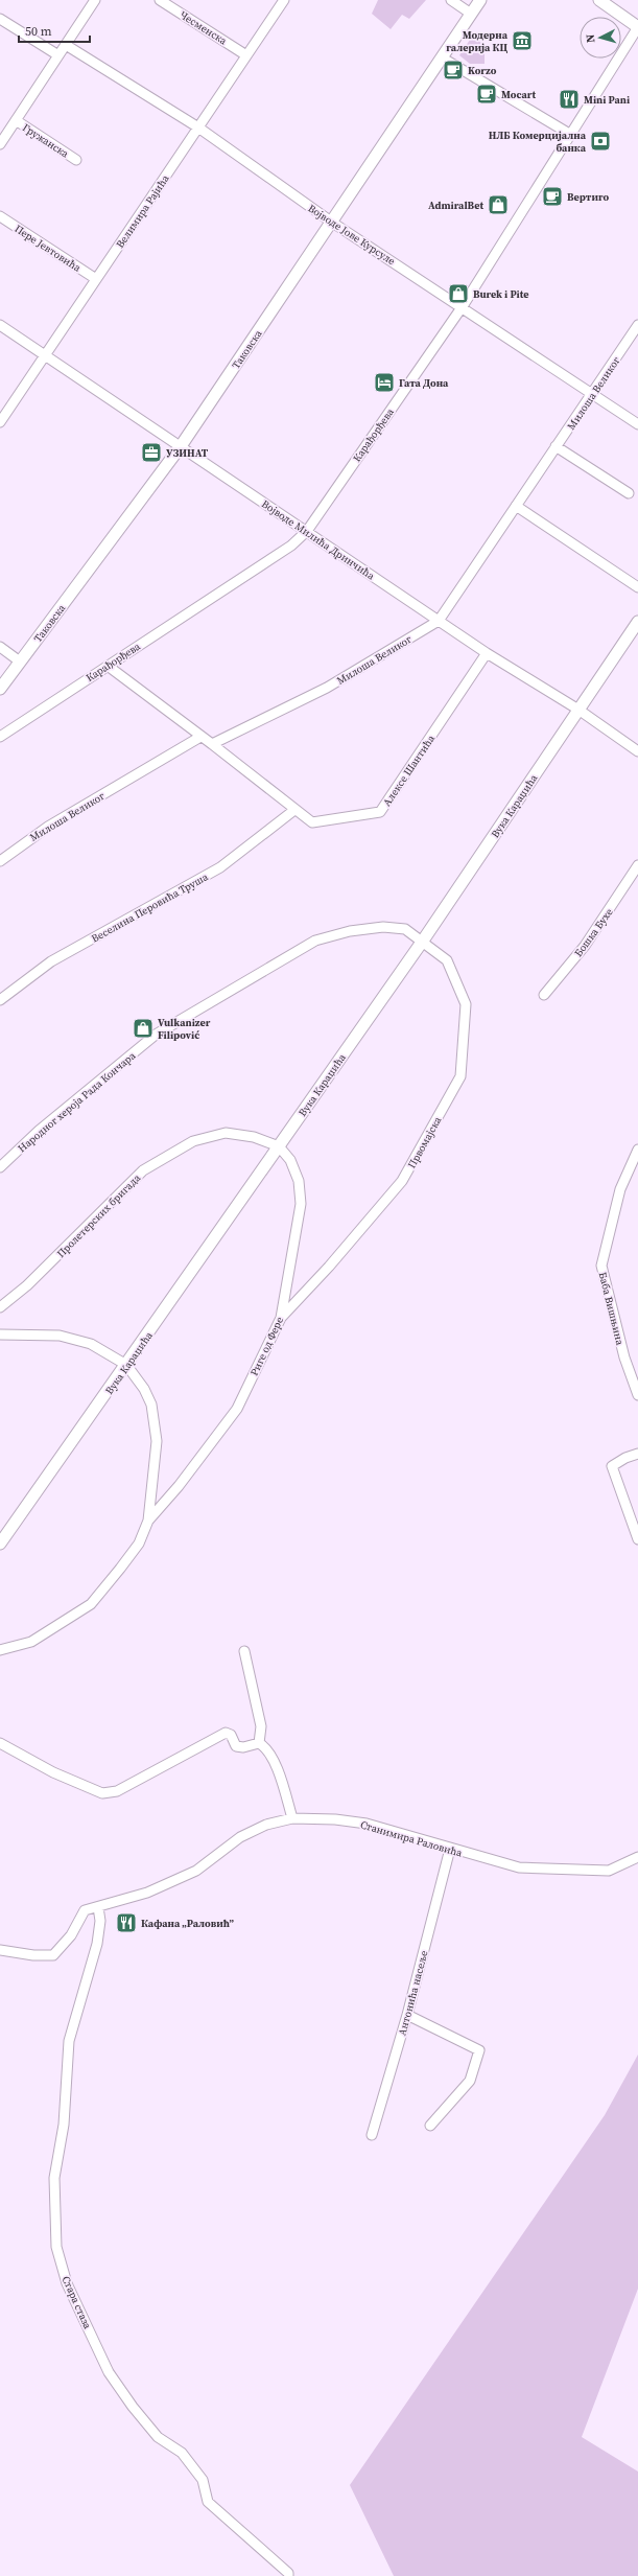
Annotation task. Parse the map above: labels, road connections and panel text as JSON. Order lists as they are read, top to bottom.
{
  "streets": {
    "street": [
      "Чесменска",
      "Гружанска",
      "Велимира Рајића",
      "Војводе Јове Курсуле",
      "Пере Јевтовића",
      "Таковска",
      "Милоша Великог",
      "Карађорђева",
      "Војводе Милића Дринчића",
      "Алексе Шантића",
      "Вука Караџића",
      "Веселина Перовића Труша",
      "Бошка Бухе",
      "Народног хероја Рада Кончара",
      "Првомајска",
      "Пролетерских бригада",
      "Баба Вишњина",
      "Риге од Фере",
      "Станимира Раловића",
      "Антонића насеље",
      "Стара стаза"
    ]
  },
  "crossings": [
    ["Чесменска", "Велимира Рајића"],
    ["Велимира Рајића", "Војводе Јове Курсуле"],
    ["Велимира Рајића", "Пере Јевтовића"],
    ["Велимира Рајића", "Војводе Милића Дринчића"],
    ["Војводе Јове Курсуле", "Таковска"],
    ["Војводе Јове Курсуле", "Милоша Великог"],
    ["Војводе Јове Курсуле", "Карађорђева"],
    ["Таковска", "Војводе Милића Дринчића"],
    ["Милоша Великог", "Војводе Милића Дринчића"],
    ["Милоша Великог", "Алексе Шантића"],
    ["Карађорђева", "Војводе Милића Дринчића"],
    ["Војводе Милића Дринчића", "Алексе Шантића"],
    ["Војводе Милића Дринчића", "Вука Караџића"],
    ["Алексе Шантића", "Веселина Перовића Труша"],
    ["Вука Караџића", "Народног хероја Рада Кончара"],
    ["Вука Караџића", "Првомајска"],
    ["Вука Караџића", "Пролетерских бригада"],
    ["Вука Караџића", "Риге од Фере"],
    ["Народног хероја Рада Кончара", "Првомајска"],
    ["Првомајска", "Риге од Фере"],
    ["Пролетерских бригада", "Риге од Фере"],
    ["Станимира Раловића", "Антонића насеље"],
    ["Станимира Раловића", "Стара стаза"]
  ],
  "places": {
    "museum": ["Модерна галерија КЦ"],
    "cafe": ["Korzo", "Mocart", "Вертиго"],
    "restaurant": ["Mini Pani", "Кафана „Раловић”"],
    "bank": ["НЛБ Комерцијална банка"],
    "shop": ["AdmiralBet", "Burek i Pite", "Vulkanizer Filipović"],
    "hotel": ["Гата Дона"],
    "office": ["УЗИНАТ"]
  },
  "scale_bar": "50 m",
  "north": "left"
}
